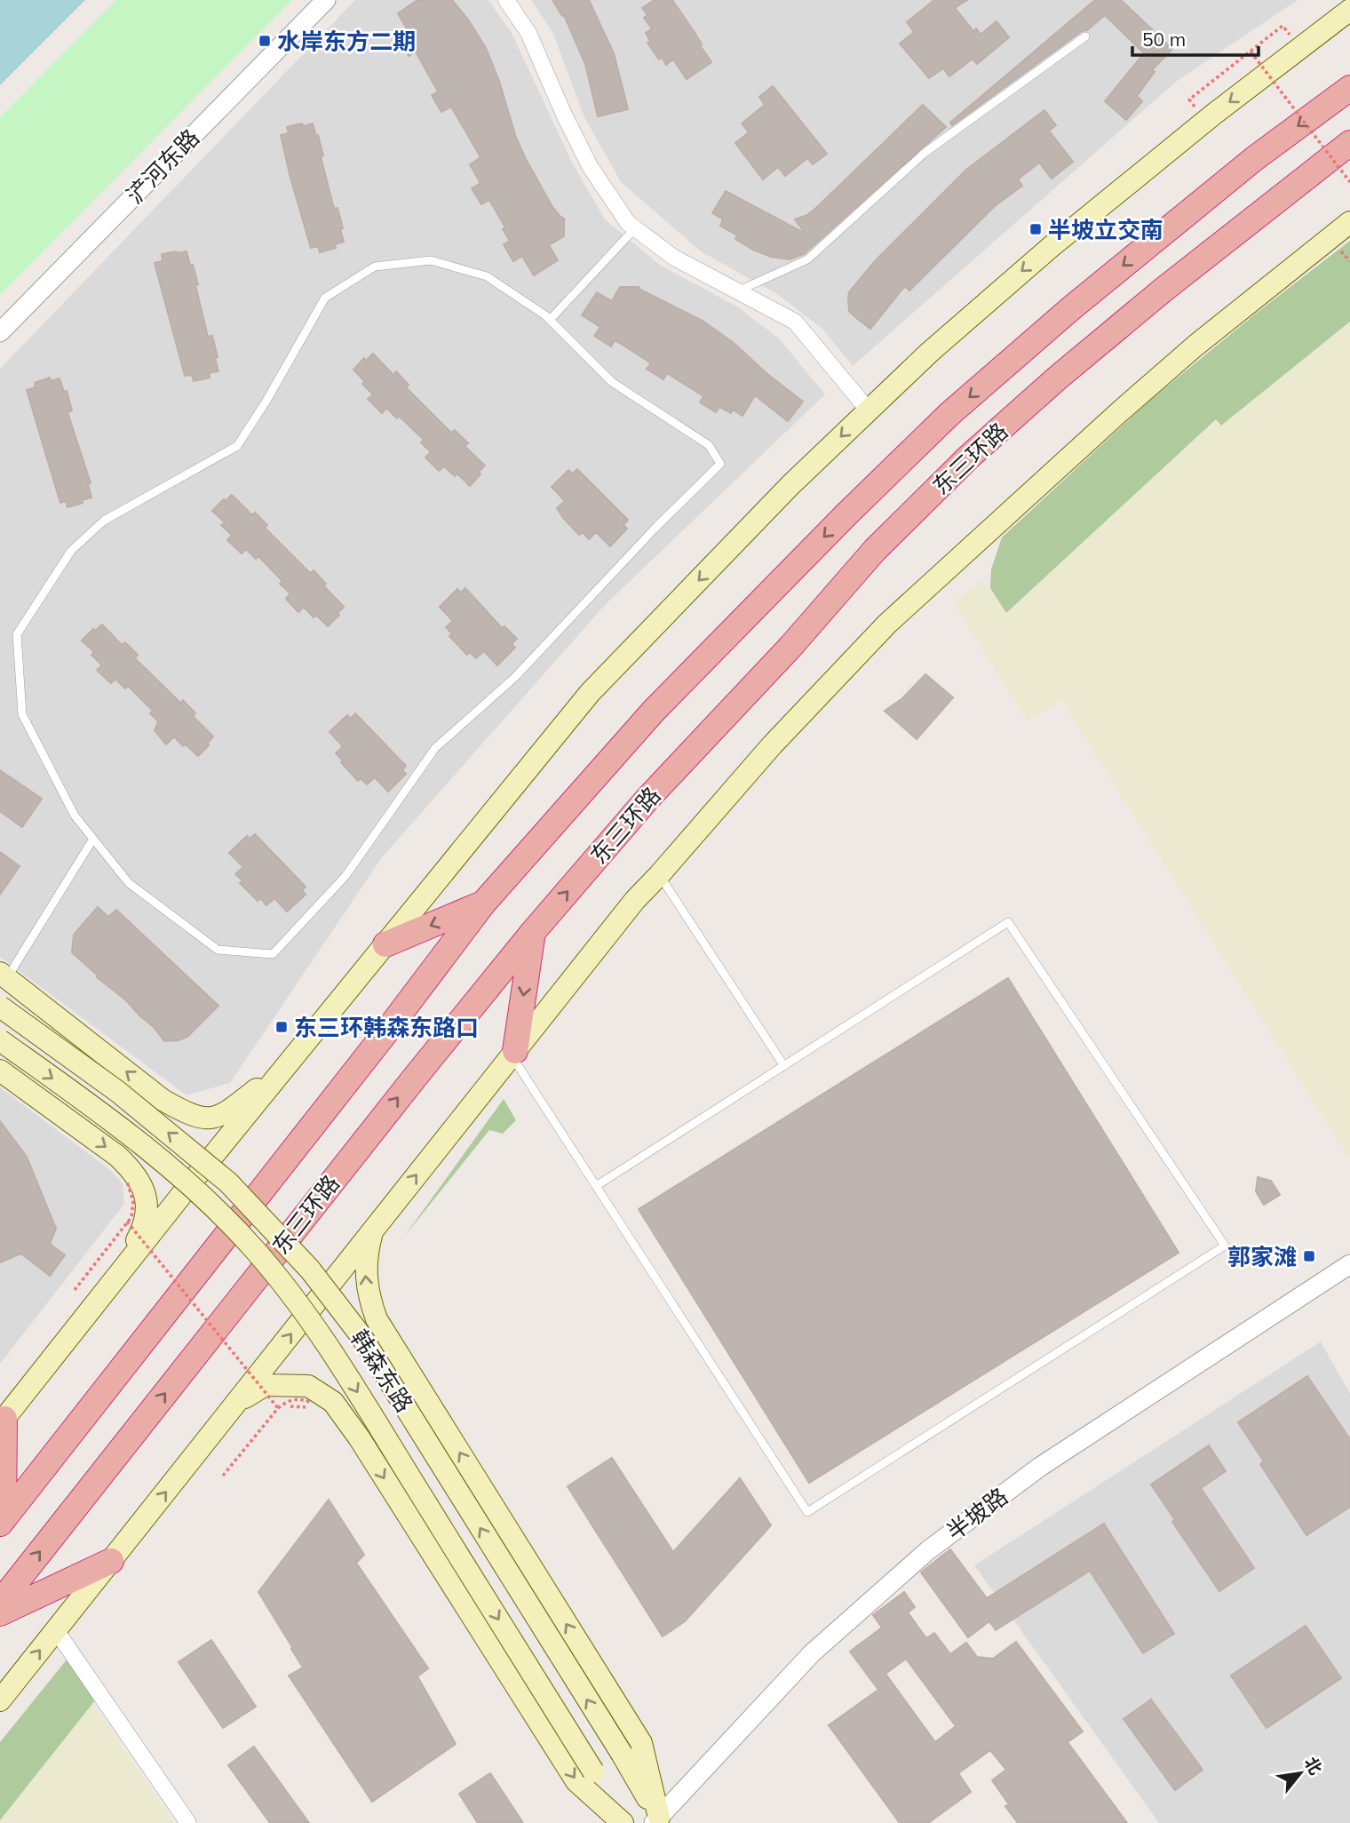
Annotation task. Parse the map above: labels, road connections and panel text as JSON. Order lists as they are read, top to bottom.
{
  "streets": {
    "highway": ["东三环路"],
    "main road": ["韩森东路"],
    "street": ["浐河东路", "半坡路"]
  },
  "crossings": [
    ["韩森东路", "半坡路"]
  ],
  "places": {
    "transit": [
      "水岸东方二期",
      "半坡立交南",
      "东三环韩森东路口",
      "郭家滩"
    ]
  },
  "scale_bar": "50 m",
  "north": "top right"
}
